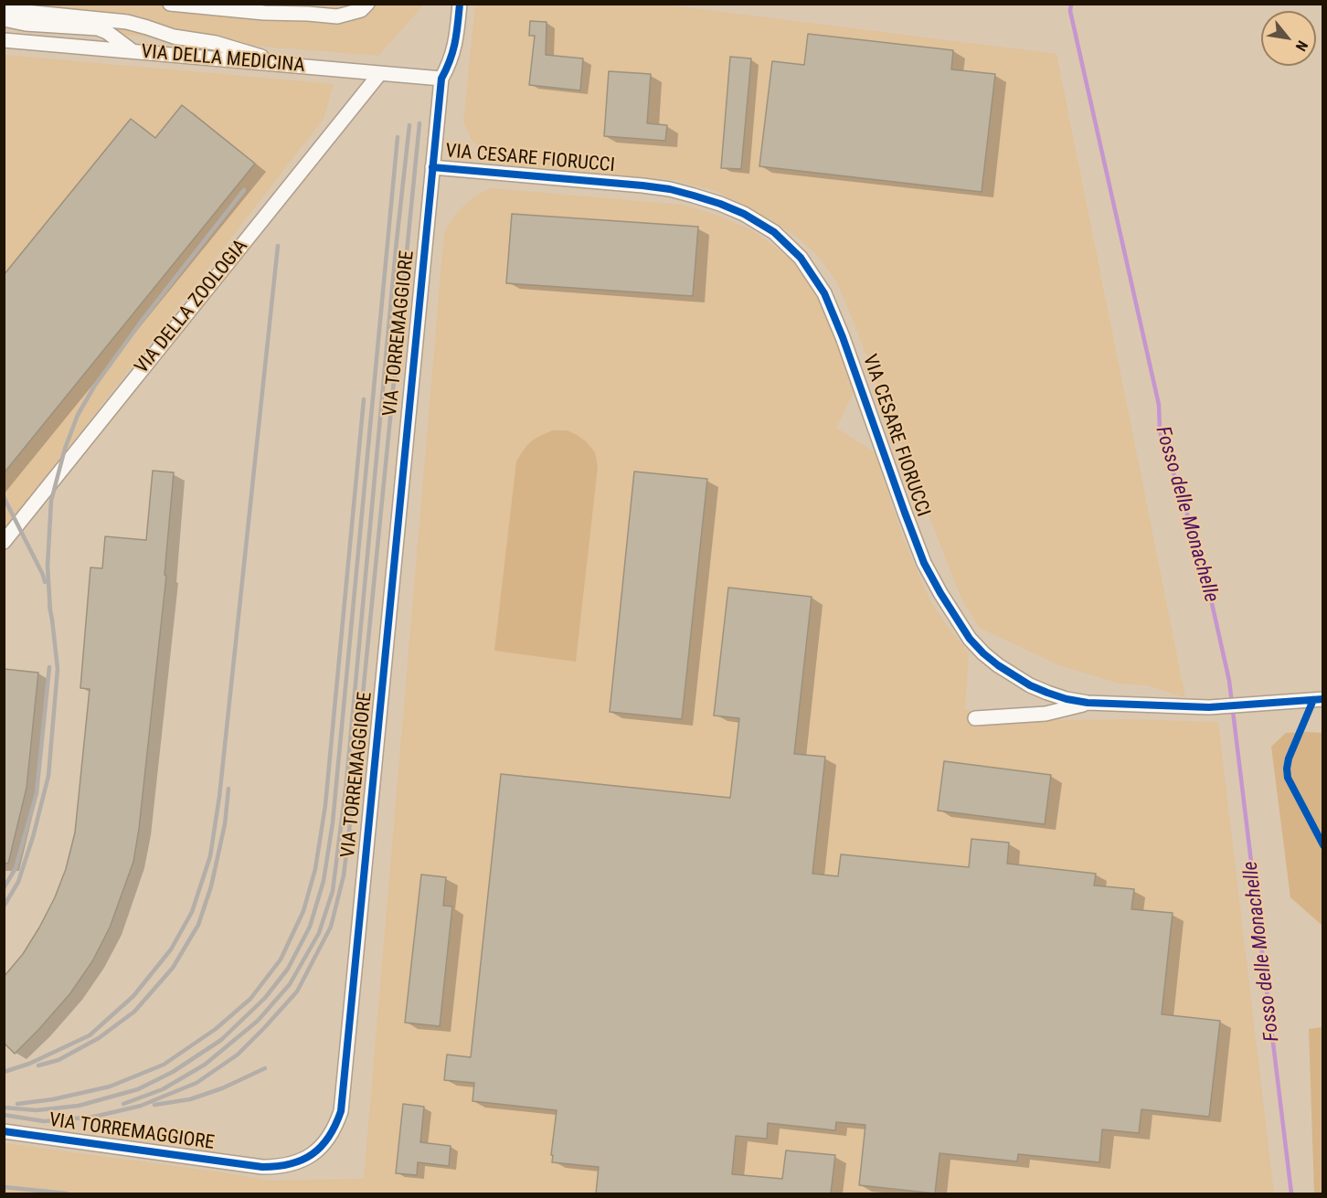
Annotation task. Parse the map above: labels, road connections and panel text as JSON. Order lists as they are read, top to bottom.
{
  "streets": {
    "street": [
      "VIA DELLA MEDICINA",
      "VIA CESARE FIORUCCI",
      "VIA DELLA ZOOLOGIA",
      "VIA TORREMAGGIORE"
    ]
  },
  "crossings": [
    ["VIA DELLA MEDICINA", "VIA DELLA ZOOLOGIA"],
    ["VIA DELLA MEDICINA", "VIA TORREMAGGIORE"],
    ["VIA CESARE FIORUCCI", "VIA TORREMAGGIORE"]
  ],
  "water": ["Fosso delle Monachelle"],
  "north": "bottom right"
}
